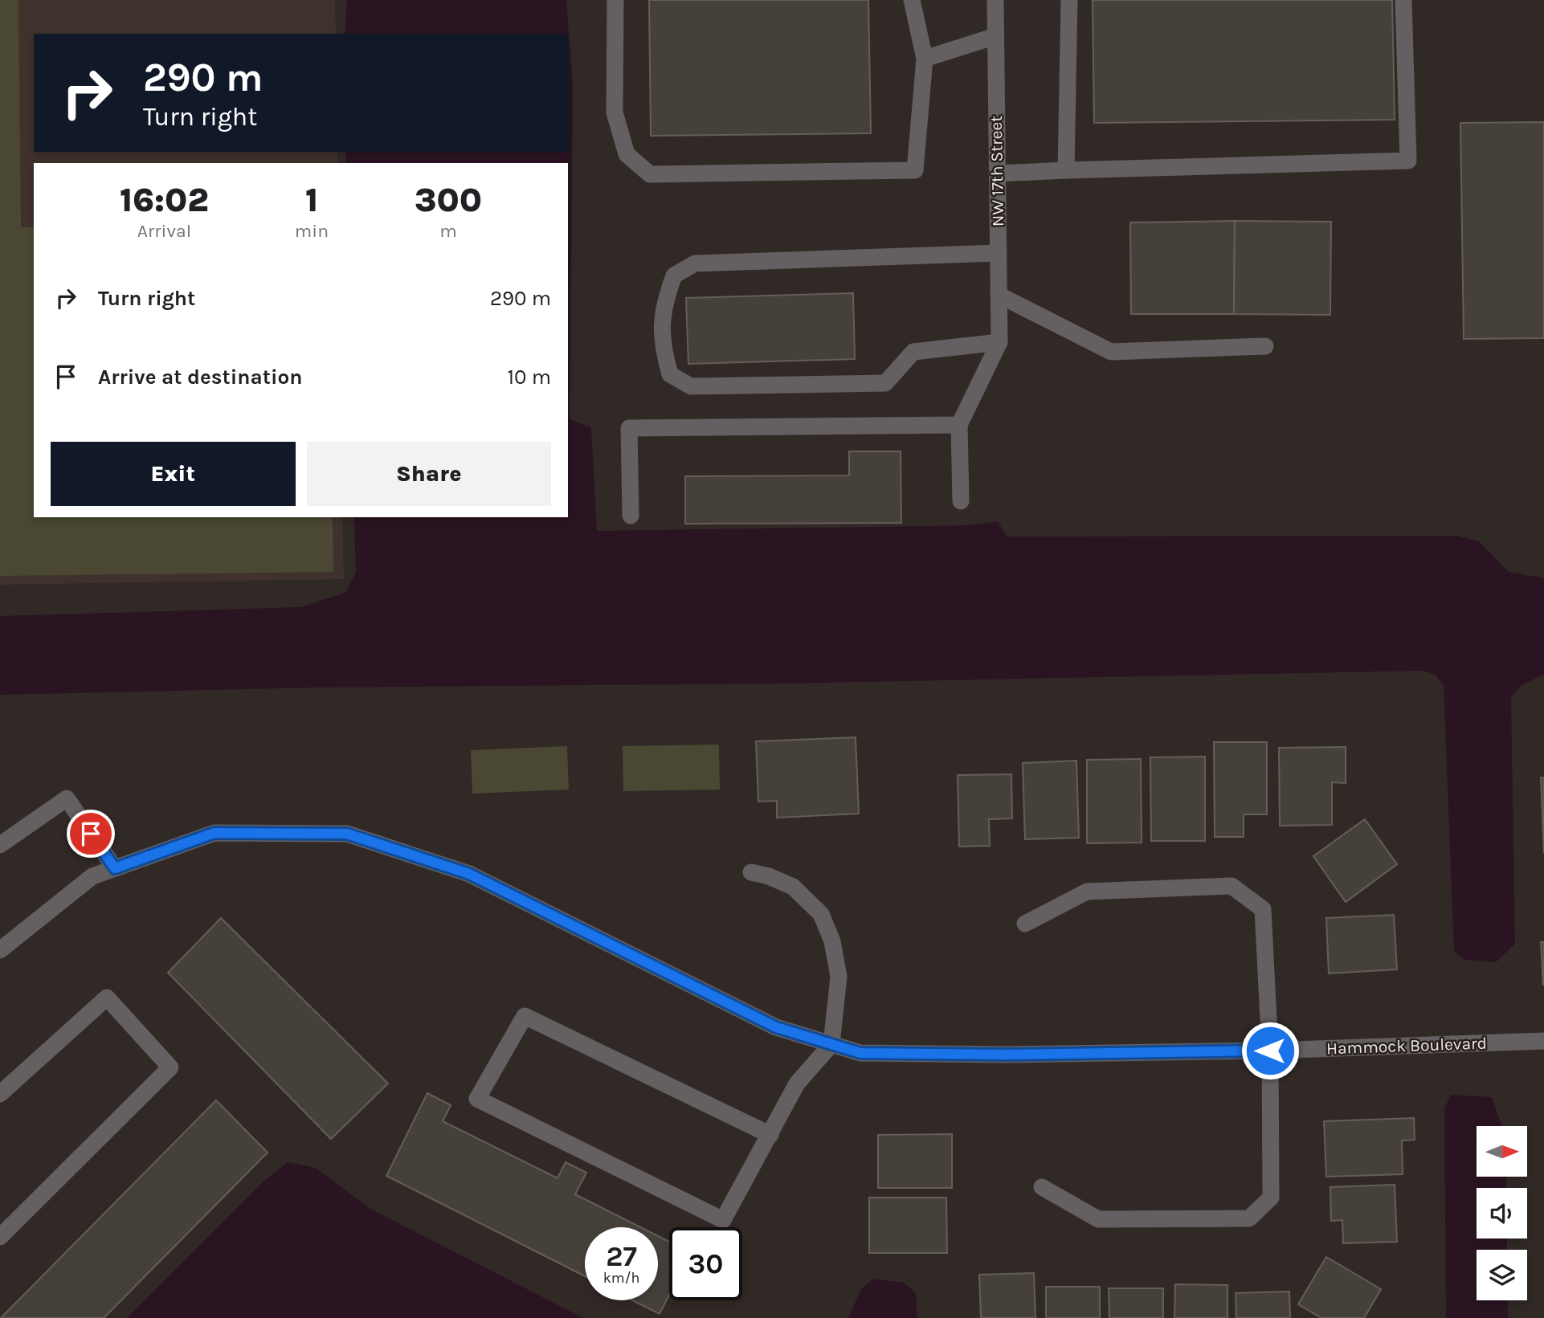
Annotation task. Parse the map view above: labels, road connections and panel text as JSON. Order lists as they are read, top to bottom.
{
  "streets": {
    "street": ["NW 17th Street", "Hammock Boulevard"]
  },
  "north": "right",
  "page": {
    "turn": ["290 m", "Turn right"],
    "eta": [
      "16:02",
      "Arrival",
      "1",
      "min",
      "300",
      "m"
    ],
    "list": [
      {
        "name": "Turn right",
        "value": "290 m"
      },
      {
        "name": "Arrive at destination",
        "value": "10 m"
      }
    ],
    "buttons": ["Exit", "Share"],
    "speed": "27 km/h",
    "limit": "30"
  }
}
